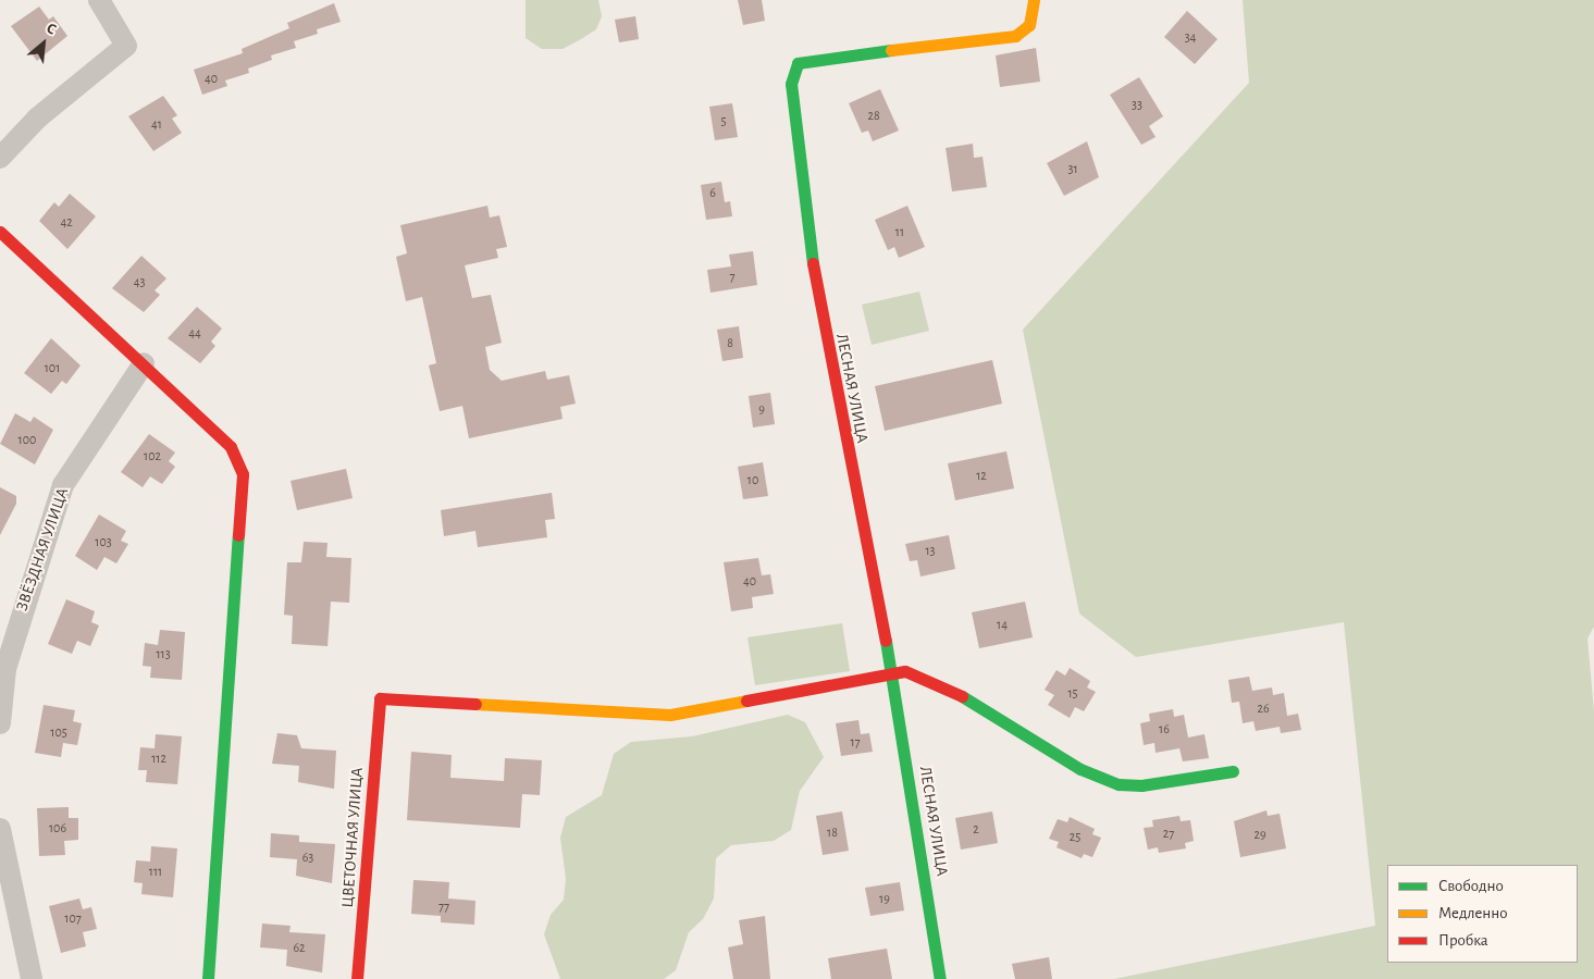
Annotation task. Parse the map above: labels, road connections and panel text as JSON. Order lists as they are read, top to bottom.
{
  "streets": {
    "street": ["ЛЕСНАЯ УЛИЦА", "ЗВЁЗДНАЯ УЛИЦА", "ЦВЕТОЧНАЯ УЛИЦА"]
  },
  "crossings": [
    ["ЛЕСНАЯ УЛИЦА", "ЦВЕТОЧНАЯ УЛИЦА"]
  ],
  "house_numbers": [
    "34",
    "40",
    "33",
    "28",
    "5",
    "41",
    "31",
    "6",
    "42",
    "11",
    "7",
    "43",
    "44",
    "8",
    "101",
    "9",
    "100",
    "102",
    "12",
    "10",
    "103",
    "13",
    "40",
    "14",
    "113",
    "15",
    "26",
    "16",
    "105",
    "17",
    "112",
    "106",
    "2",
    "18",
    "27",
    "29",
    "25",
    "63",
    "111",
    "19",
    "77",
    "107",
    "62"
  ],
  "legend": ["Свободно", "Медленно", "Пробка"],
  "north": "top right"
}
